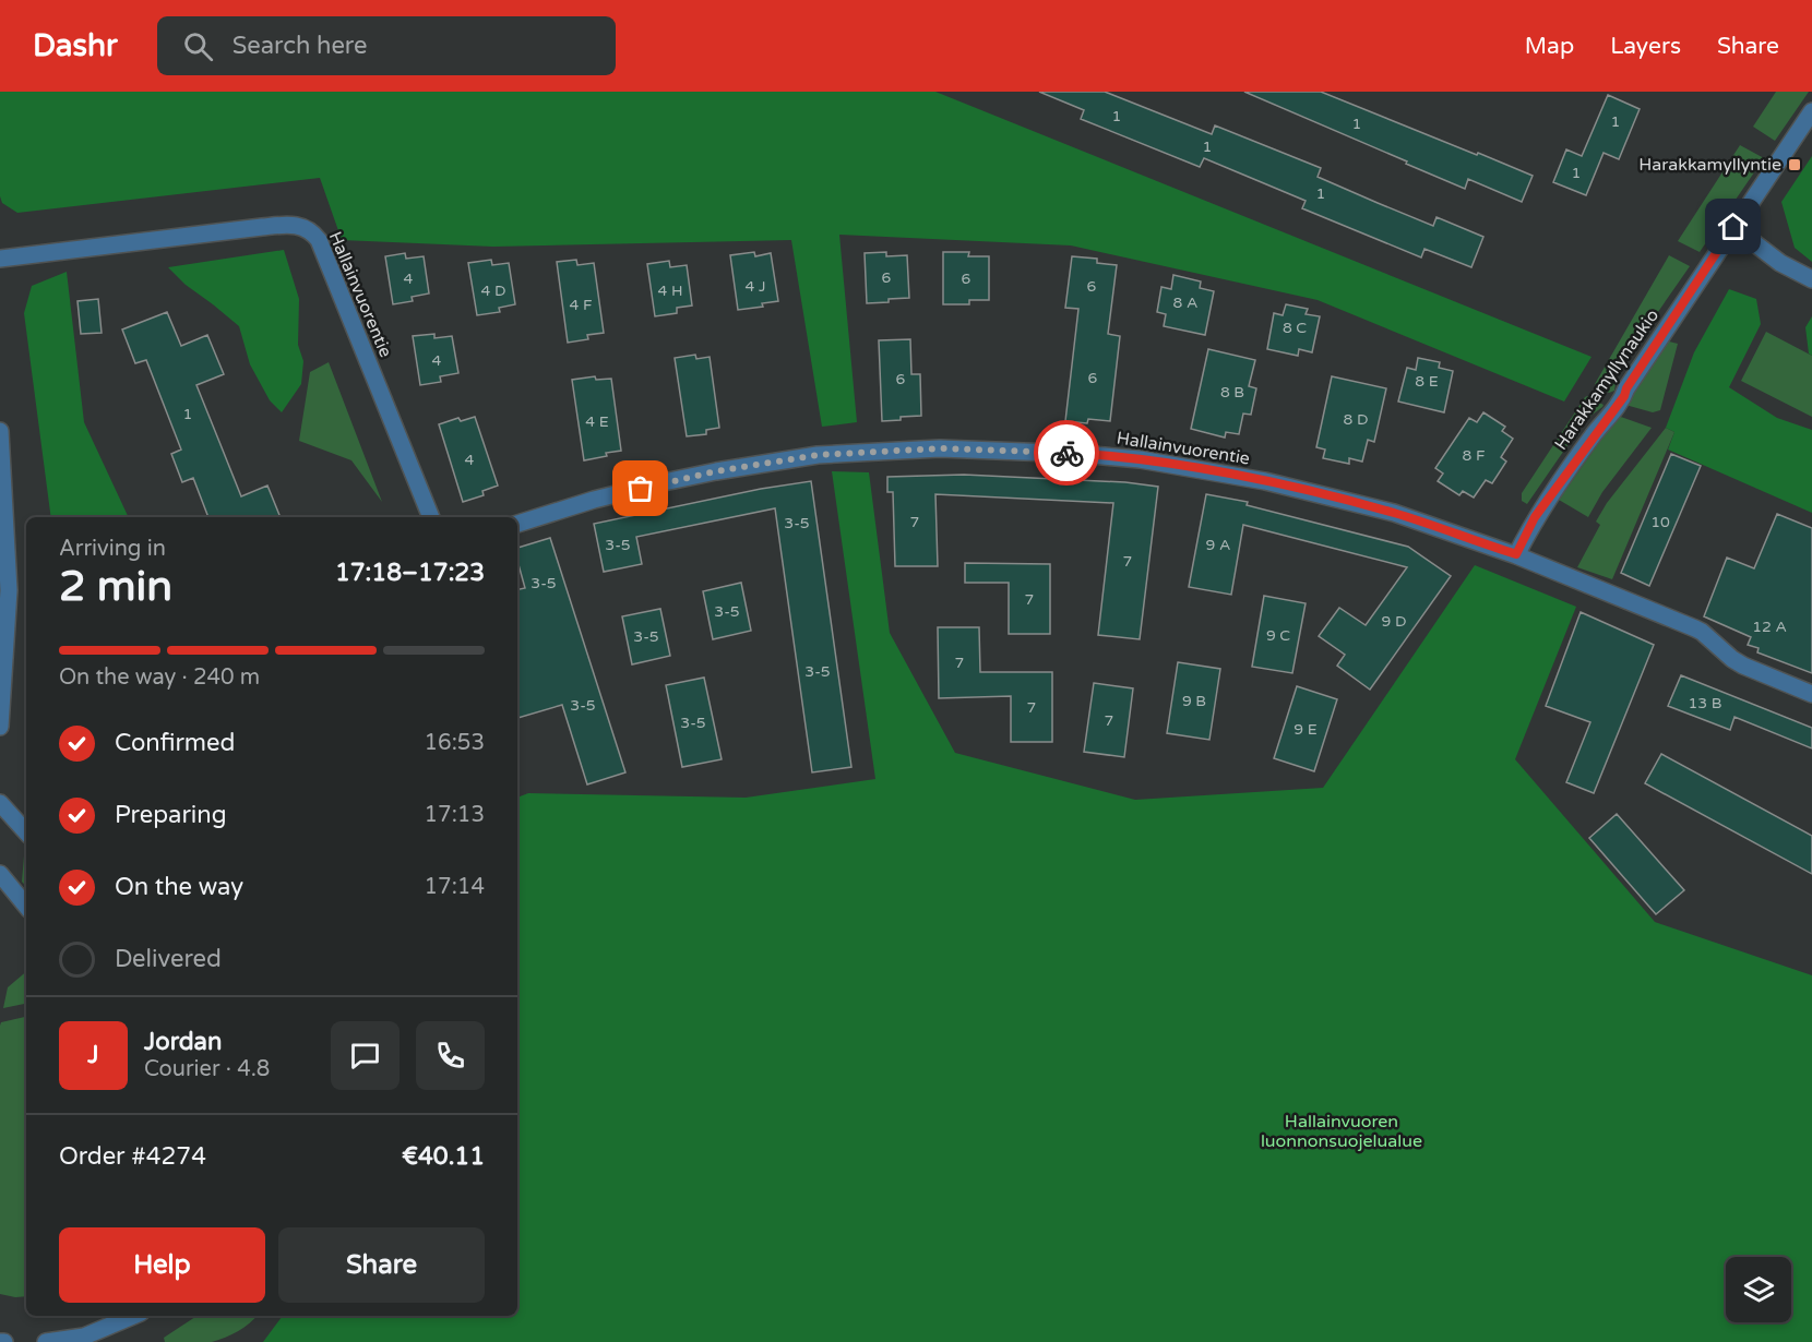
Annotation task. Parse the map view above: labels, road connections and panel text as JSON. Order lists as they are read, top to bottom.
{
  "streets": {
    "street": ["Hallainvuorentie", "Harakkamyllynaukio"]
  },
  "crossings": [
    ["Hallainvuorentie", "Harakkamyllynaukio"]
  ],
  "parks": ["Hallainvuoren luonnonsuojelualue"],
  "places": {
    "transit": ["Harakkamyllyntie"]
  },
  "house_numbers": [
    "1",
    "1",
    "1",
    "1",
    "1",
    "1",
    "6",
    "4",
    "6",
    "4 J",
    "6",
    "4 D",
    "4 H",
    "8 A",
    "4 F",
    "8 C",
    "4",
    "6",
    "6",
    "8 E",
    "8 B",
    "1",
    "8 D",
    "4 E",
    "8 F",
    "4",
    "7",
    "10",
    "3-5",
    "3-5",
    "9 A",
    "7",
    "3-5",
    "7",
    "3-5",
    "9 D",
    "12 A",
    "9 C",
    "3-5",
    "7",
    "3-5",
    "9 B",
    "13 B",
    "3-5",
    "7",
    "7",
    "3-5",
    "9 E"
  ],
  "page": {
    "header": "Dashr",
    "search": "Search here",
    "nav": ["Map", "Layers", "Share"],
    "heading": ["2 min", "Arriving in", "17:18–17:23"],
    "panel": [
      "Jordan",
      "Courier · 4.8",
      "Order #4274",
      "€40.11"
    ],
    "bar": "On the way · 240 m",
    "list": [
      ["Confirmed", "16:53"],
      ["Preparing", "17:13"],
      ["On the way", "17:14"],
      "Delivered"
    ],
    "round": "J",
    "buttons": ["Help", "Share"]
  }
}
